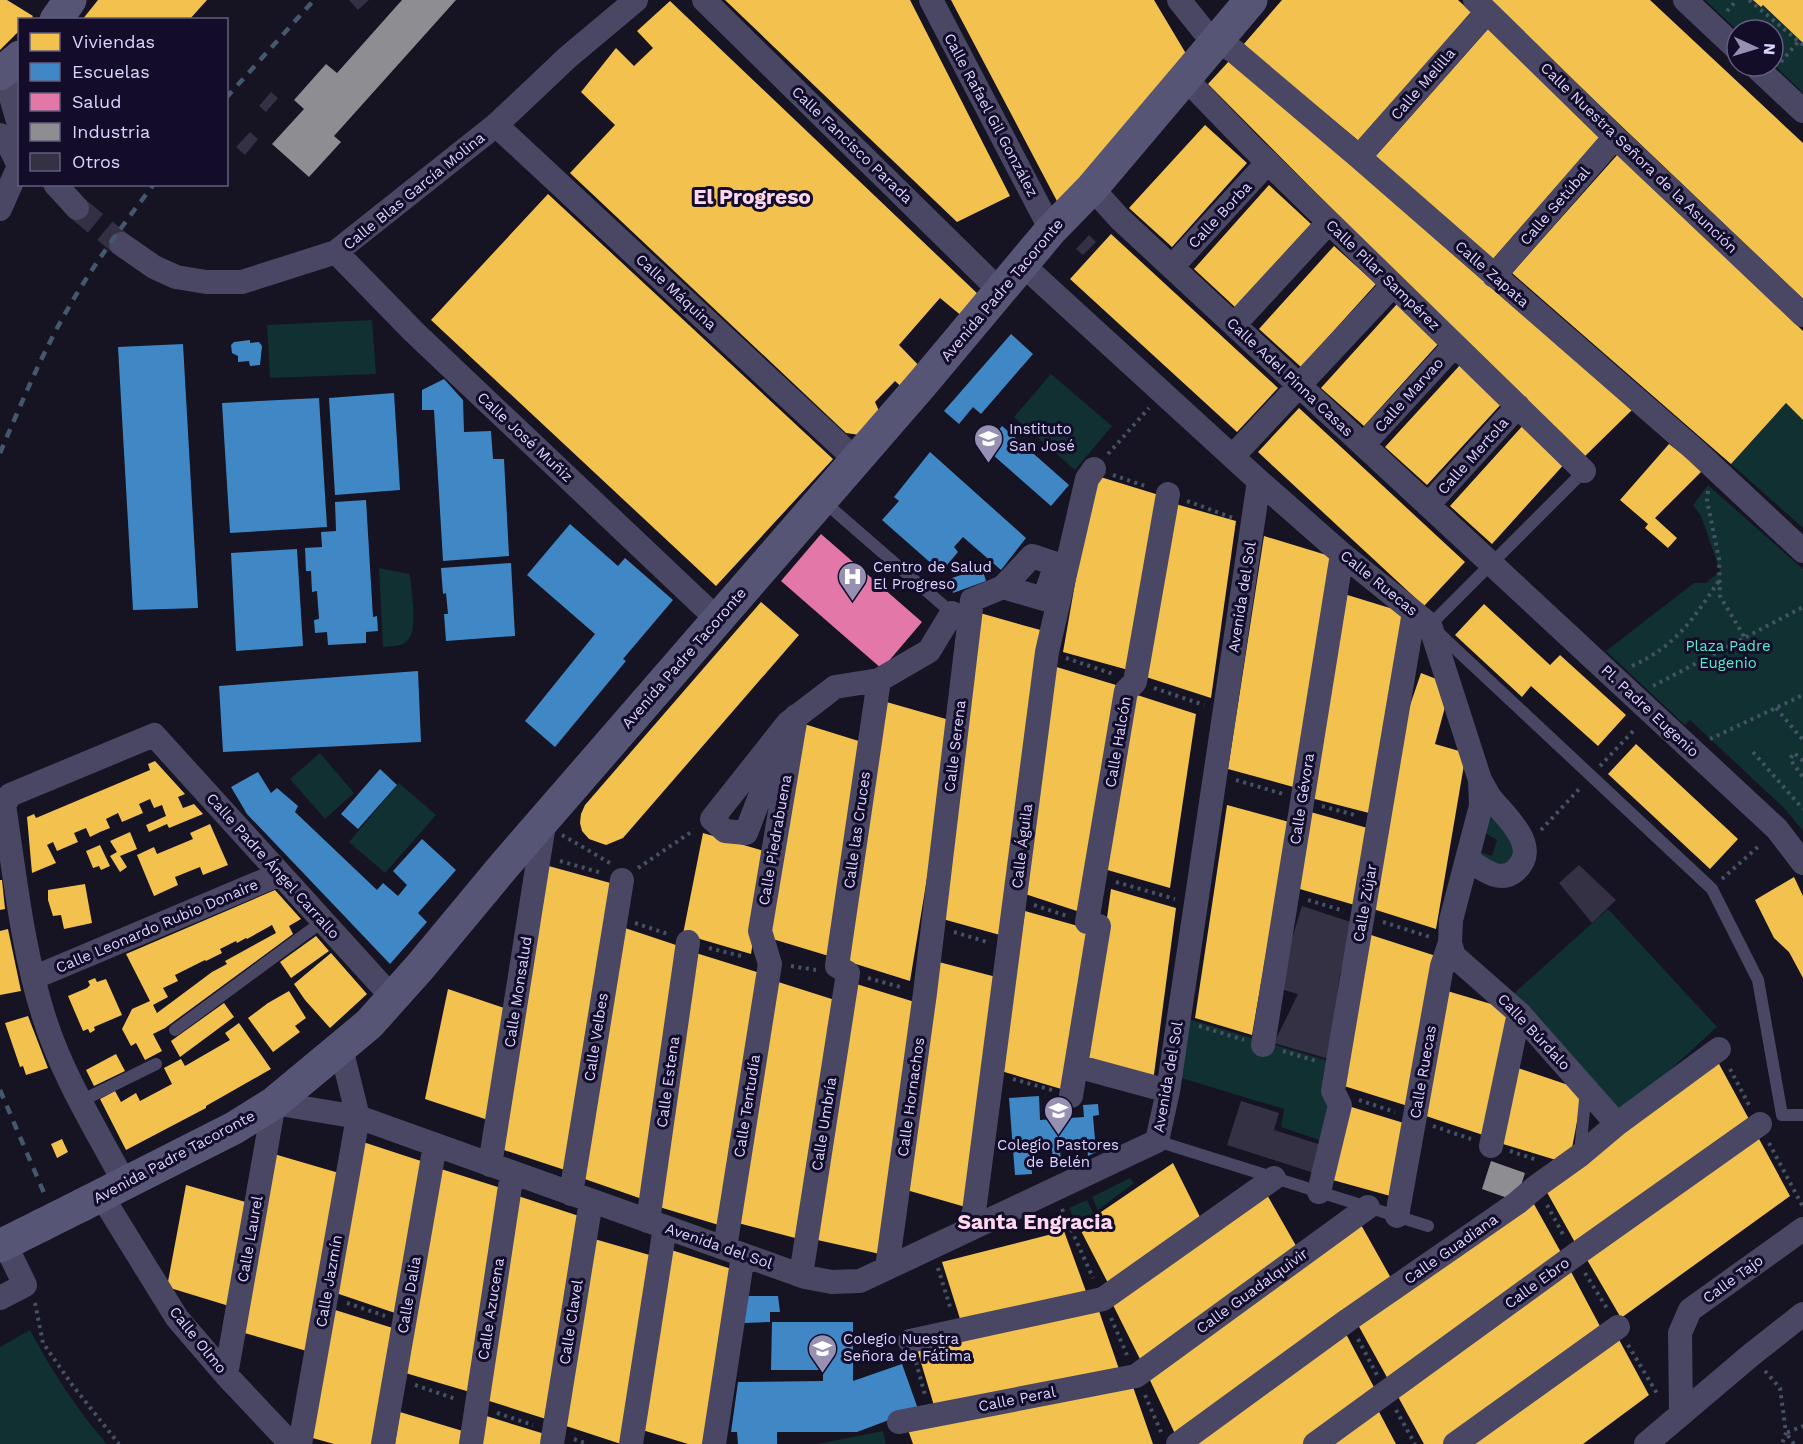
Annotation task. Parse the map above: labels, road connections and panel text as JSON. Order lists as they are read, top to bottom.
{
  "streets": {
    "main road": ["Avenida Padre Tacoronte"],
    "street": [
      "Calle Melilla",
      "Calle Rafael Gil González",
      "Calle Fancisco Parada",
      "Calle Nuestra Señora de la Asunción",
      "Calle Blas García Molina",
      "Calle Setúbal",
      "Calle Borba",
      "Calle Zapata",
      "Calle Pilar Sampérez",
      "Calle Máquina",
      "Calle Adel Pinna Casas",
      "Calle Marvao",
      "Calle José Muñiz",
      "Calle Mertola",
      "Calle Ruecas",
      "Avenida del Sol",
      "Pl. Padre Eugenio",
      "Calle Halcón",
      "Calle Serena",
      "Calle Gévora",
      "Calle las Cruces",
      "Calle Piedrabuena",
      "Calle Águila",
      "Calle Padre Ángel Carrallo",
      "Calle Zújar",
      "Calle Leonardo Rubio Donaire",
      "Calle Monsalud",
      "Calle Búrdalo",
      "Calle Velbes",
      "Calle Estena",
      "Calle Hornachos",
      "Calle Tentudía",
      "Calle Umbría",
      "Calle Laurel",
      "Calle Guadiana",
      "Calle Tajo",
      "Calle Jazmín",
      "Calle Ebro",
      "Calle Guadalquivir",
      "Calle Dalia",
      "Calle Azucena",
      "Calle Clavel",
      "Calle Olmo",
      "Calle Peral"
    ]
  },
  "crossings": [
    ["Calle Melilla", "Calle Nuestra Señora de la Asunción"],
    ["Calle Melilla", "Calle Zapata"],
    ["Calle Rafael Gil González", "Avenida Padre Tacoronte"],
    ["Calle Fancisco Parada", "Avenida Padre Tacoronte"],
    ["Calle Nuestra Señora de la Asunción", "Calle Setúbal"],
    ["Calle Blas García Molina", "Calle Máquina"],
    ["Calle Blas García Molina", "Calle José Muñiz"],
    ["Calle Setúbal", "Calle Zapata"],
    ["Calle Borba", "Calle Pilar Sampérez"],
    ["Calle Borba", "Calle Adel Pinna Casas"],
    ["Calle Zapata", "Avenida Padre Tacoronte"],
    ["Calle Pilar Sampérez", "Avenida Padre Tacoronte"],
    ["Calle Pilar Sampérez", "Calle Marvao"],
    ["Calle Pilar Sampérez", "Calle Mertola"],
    ["Avenida Padre Tacoronte", "Calle Máquina"],
    ["Avenida Padre Tacoronte", "Calle Adel Pinna Casas"],
    ["Avenida Padre Tacoronte", "Calle José Muñiz"],
    ["Avenida Padre Tacoronte", "Avenida del Sol"],
    ["Avenida Padre Tacoronte", "Calle Padre Ángel Carrallo"],
    ["Avenida Padre Tacoronte", "Calle Monsalud"],
    ["Avenida Padre Tacoronte", "Calle Laurel"],
    ["Avenida Padre Tacoronte", "Calle Olmo"],
    ["Calle Adel Pinna Casas", "Calle Marvao"],
    ["Calle Adel Pinna Casas", "Calle Mertola"],
    ["Calle Adel Pinna Casas", "Pl. Padre Eugenio"],
    ["Calle Ruecas", "Avenida del Sol"],
    ["Calle Ruecas", "Calle Gévora"],
    ["Calle Ruecas", "Calle Zújar"],
    ["Calle Ruecas", "Calle Búrdalo"],
    ["Avenida del Sol", "Calle Águila"],
    ["Avenida del Sol", "Calle Monsalud"],
    ["Avenida del Sol", "Calle Velbes"],
    ["Avenida del Sol", "Calle Estena"],
    ["Avenida del Sol", "Calle Hornachos"],
    ["Avenida del Sol", "Calle Tentudía"],
    ["Avenida del Sol", "Calle Umbría"],
    ["Avenida del Sol", "Calle Laurel"],
    ["Avenida del Sol", "Calle Jazmín"],
    ["Avenida del Sol", "Calle Dalia"],
    ["Avenida del Sol", "Calle Azucena"],
    ["Avenida del Sol", "Calle Clavel"],
    ["Calle Serena", "Calle Hornachos"],
    ["Calle las Cruces", "Calle Umbría"],
    ["Calle Piedrabuena", "Calle Tentudía"],
    ["Calle Padre Ángel Carrallo", "Calle Leonardo Rubio Donaire"],
    ["Calle Padre Ángel Carrallo", "Calle Olmo"],
    ["Calle Leonardo Rubio Donaire", "Calle Olmo"],
    ["Calle Monsalud", "Calle Azucena"],
    ["Calle Búrdalo", "Calle Guadiana"],
    ["Calle Velbes", "Calle Clavel"],
    ["Calle Laurel", "Calle Olmo"],
    ["Calle Guadalquivir", "Calle Peral"]
  ],
  "districts": ["El Progreso", "Santa Engracia"],
  "parks": ["Plaza Padre Eugenio"],
  "places": {
    "school or university": ["Instituto San José", "Colegio Pastores de Belén", "Colegio Nuestra Señora de Fátima"],
    "hospital": ["Centro de Salud El Progreso"]
  },
  "legend": [
    "Viviendas",
    "Escuelas",
    "Salud",
    "Industria",
    "Otros"
  ],
  "north": "right"
}
